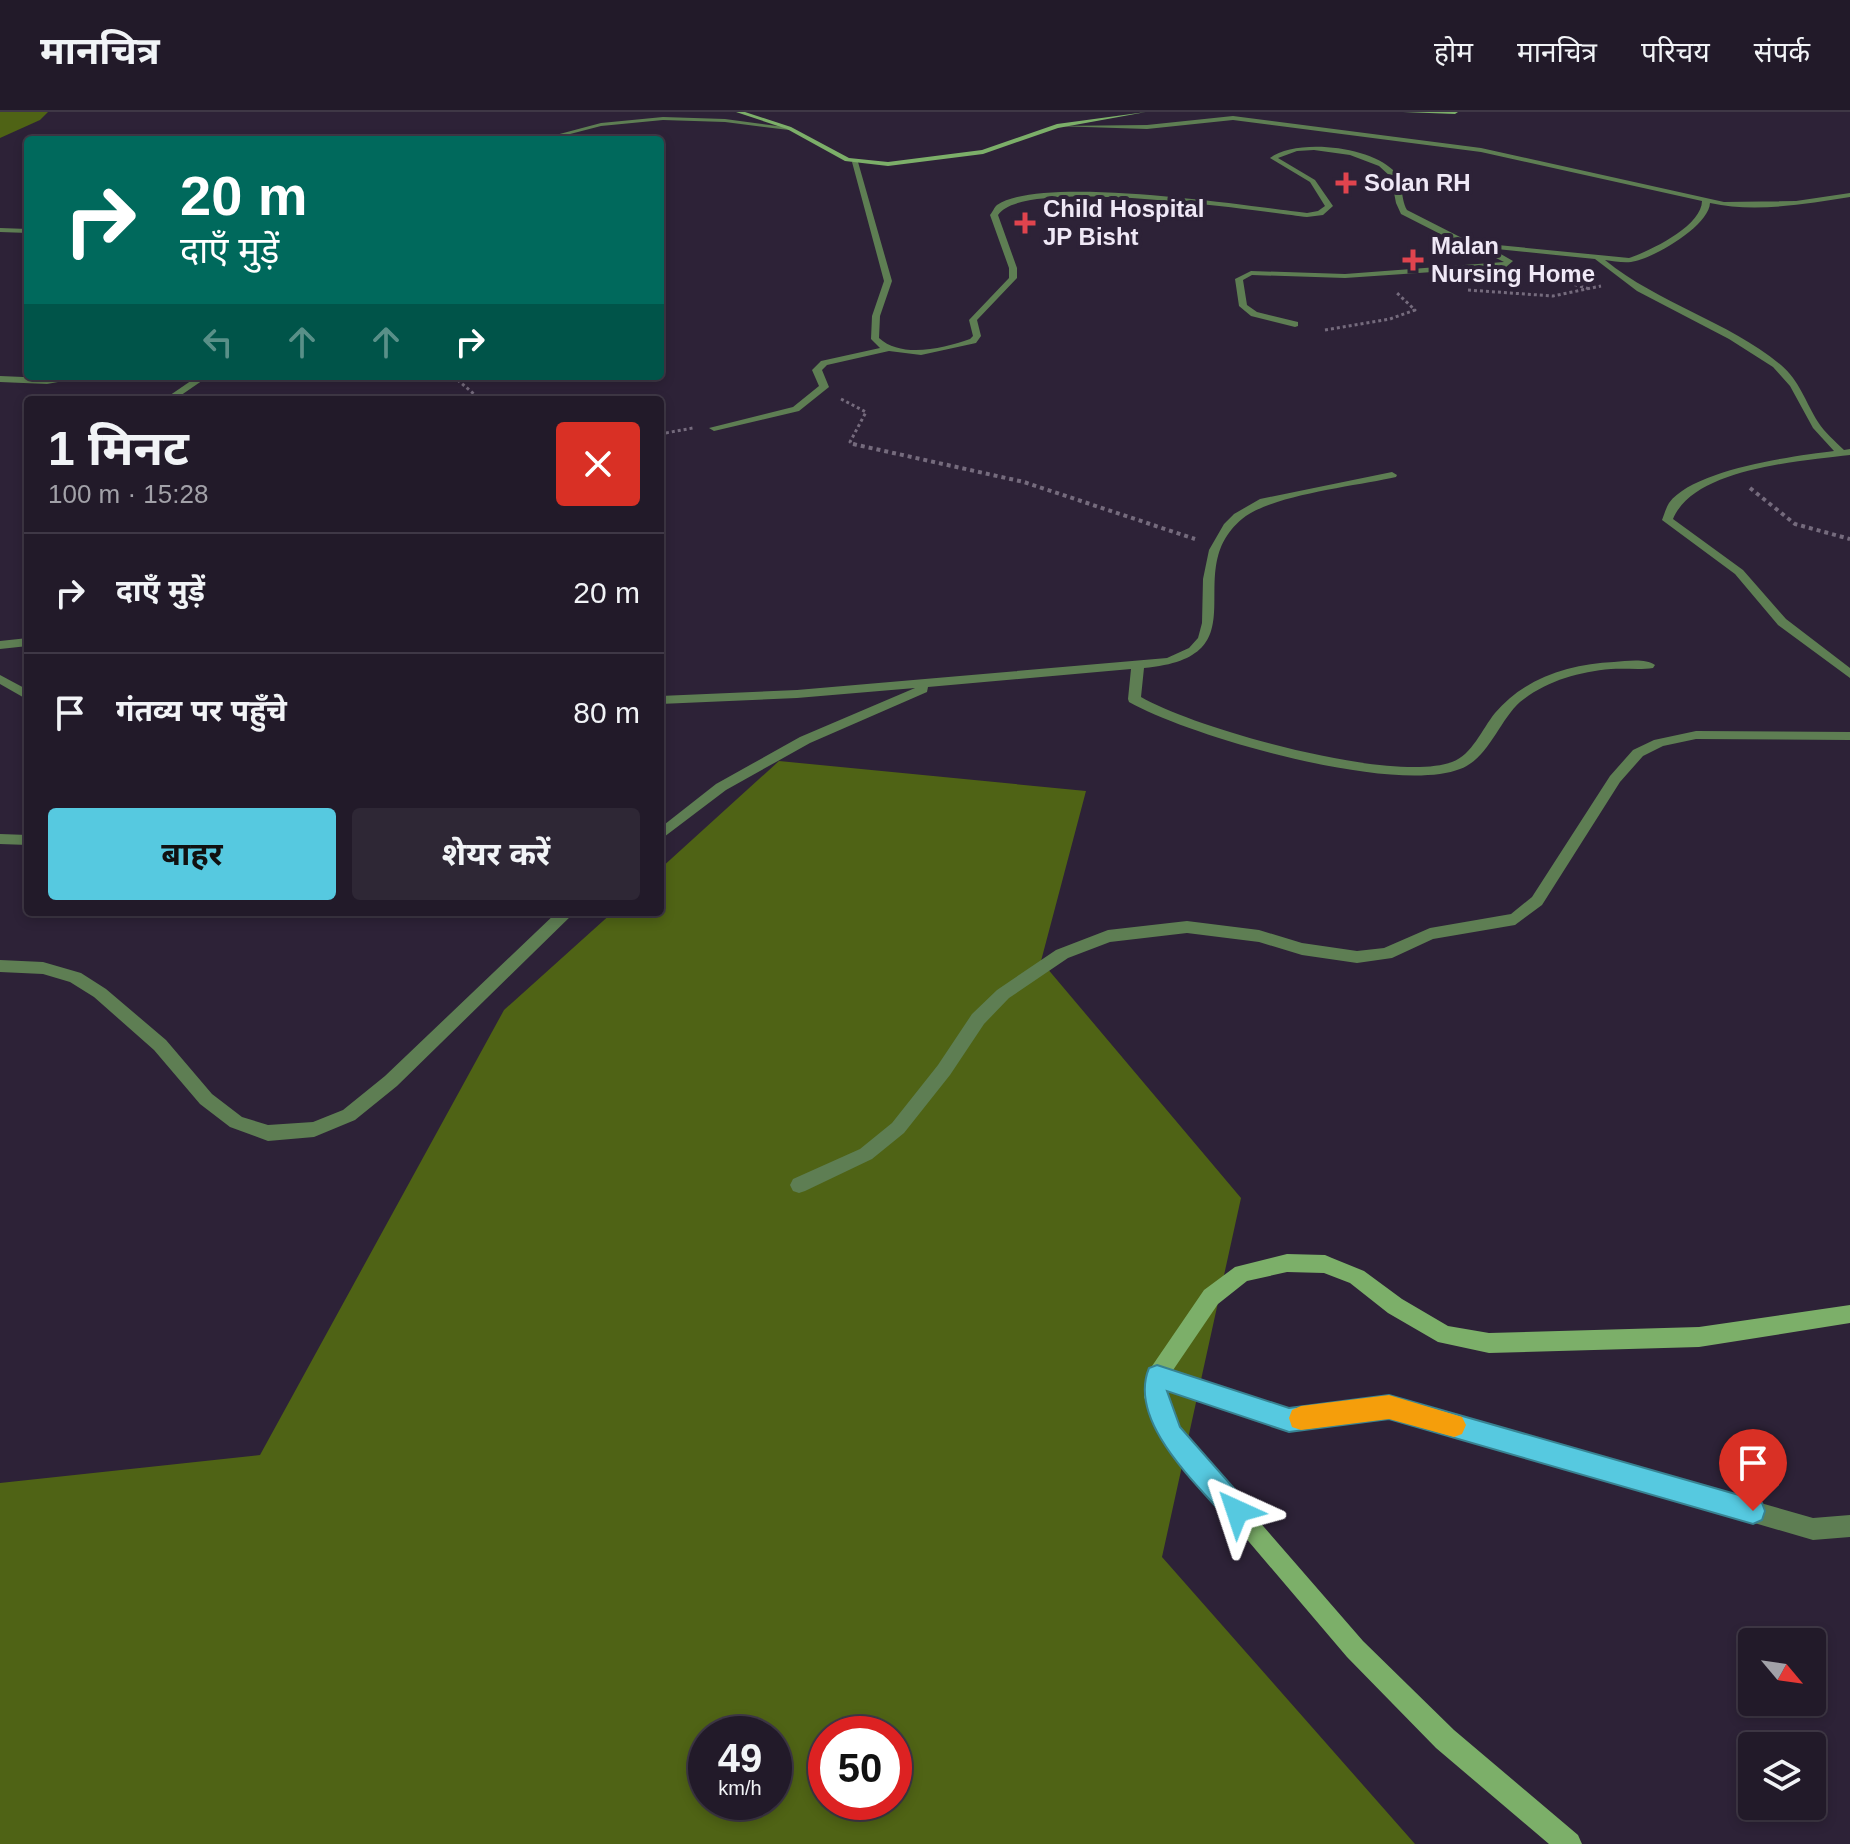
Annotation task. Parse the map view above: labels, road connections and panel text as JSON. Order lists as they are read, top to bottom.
{
  "places": {
    "health": ["Solan RH", "Child Hospital JP Bisht", "Malan Nursing Home"]
  },
  "north": "bottom right",
  "page": {
    "header": "मानचित्र",
    "nav": [
      "होम",
      "मानचित्र",
      "परिचय",
      "संपर्क"
    ],
    "turn": ["20 m", "दाएँ मुड़ें"],
    "heading": ["1 मिनट", "100 m · 15:28"],
    "list": [
      {
        "name": "दाएँ मुड़ें",
        "value": "20 m"
      },
      {
        "name": "गंतव्य पर पहुँचे",
        "value": "80 m"
      }
    ],
    "buttons": ["बाहर", "शेयर करें"],
    "speed": "49 km/h",
    "limit": "50"
  }
}
